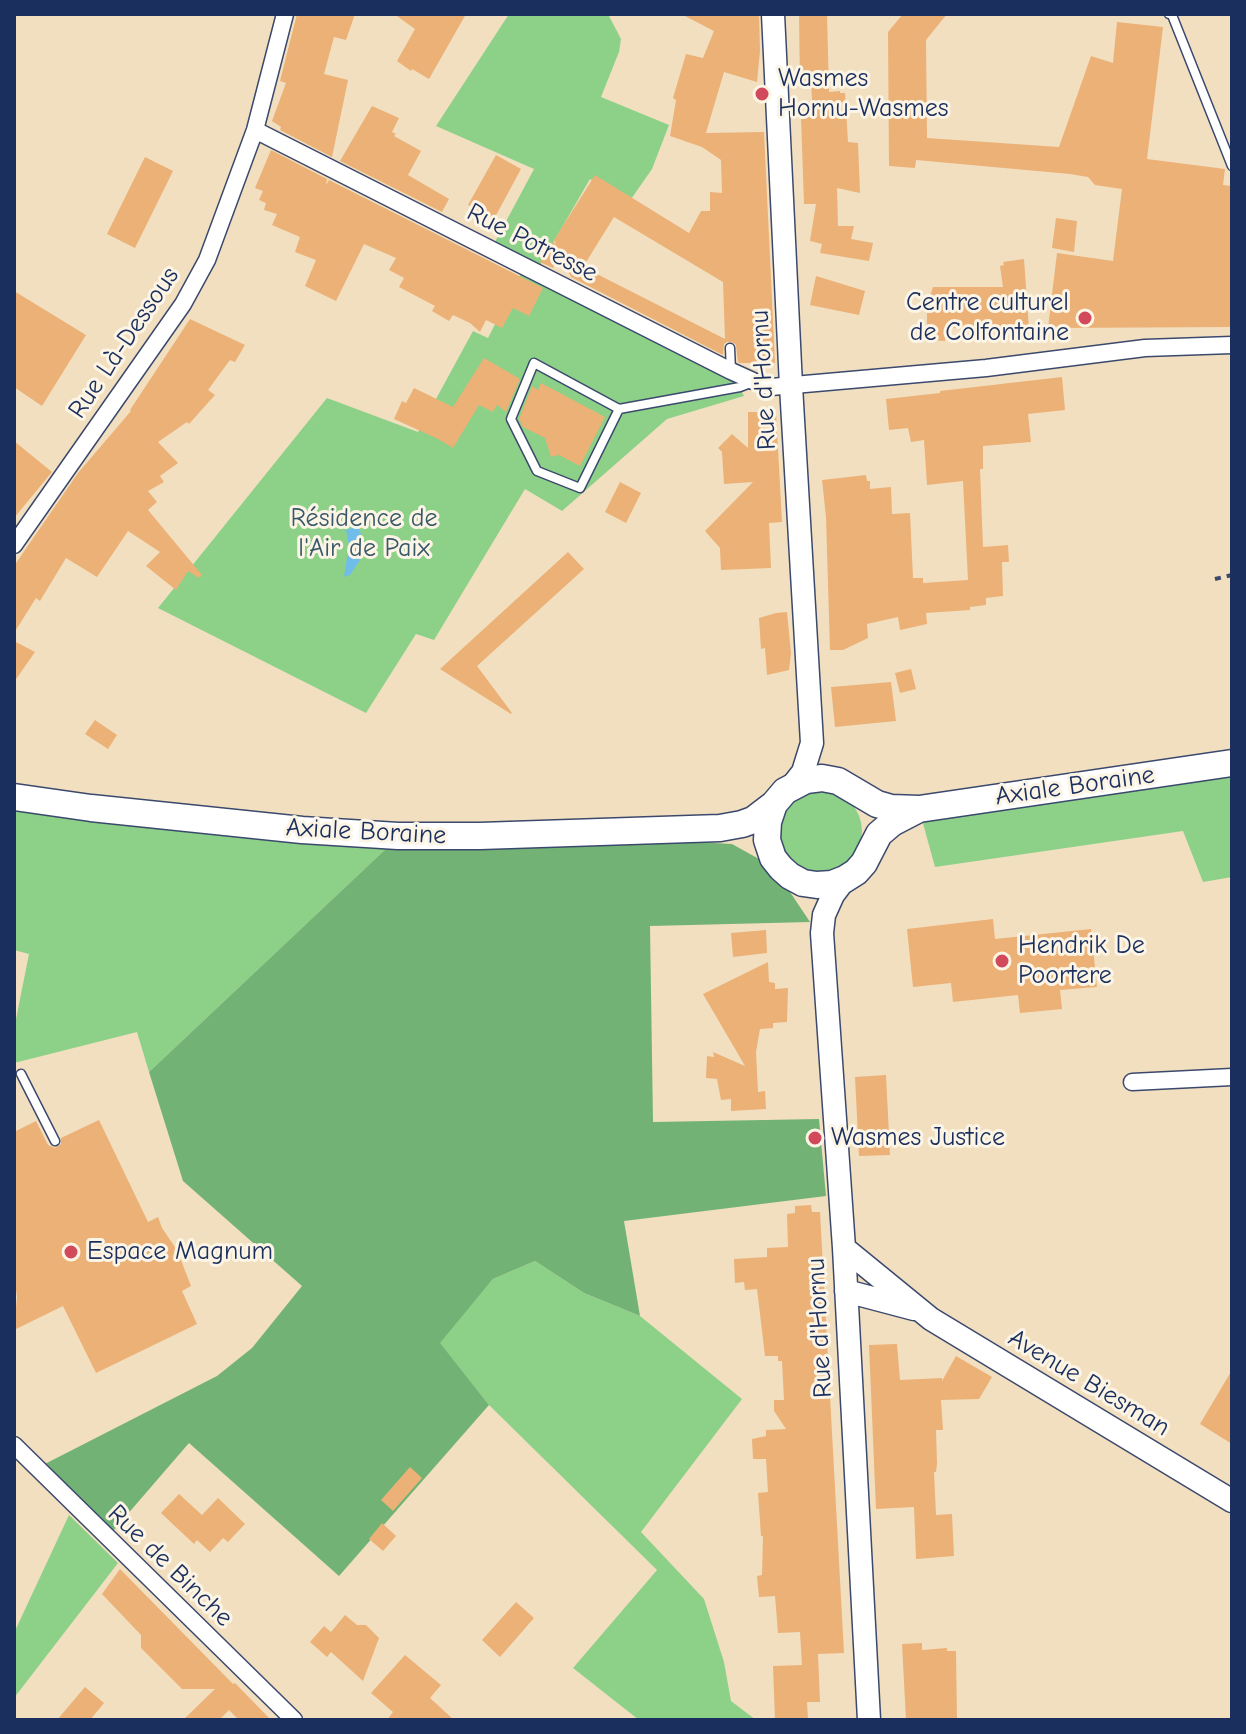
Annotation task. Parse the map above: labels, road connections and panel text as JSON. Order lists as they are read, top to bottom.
{
  "streets": {
    "main road": ["Axiale Boraine"],
    "street": [
      "Rue Potresse",
      "Rue Là-Dessous",
      "Rue d'Hornu",
      "Avenue Biesman",
      "Rue de Binche"
    ]
  },
  "crossings": [
    ["Rue Potresse", "Rue Là-Dessous"],
    ["Rue Potresse", "Rue d'Hornu"],
    ["Rue d'Hornu", "Avenue Biesman"]
  ],
  "parks": ["Résidence de l'Air de Paix"],
  "places": [
    "Wasmes Hornu-Wasmes",
    "Centre culturel de Colfontaine",
    "Hendrik De Poortere",
    "Wasmes Justice",
    "Espace Magnum"
  ]
}
